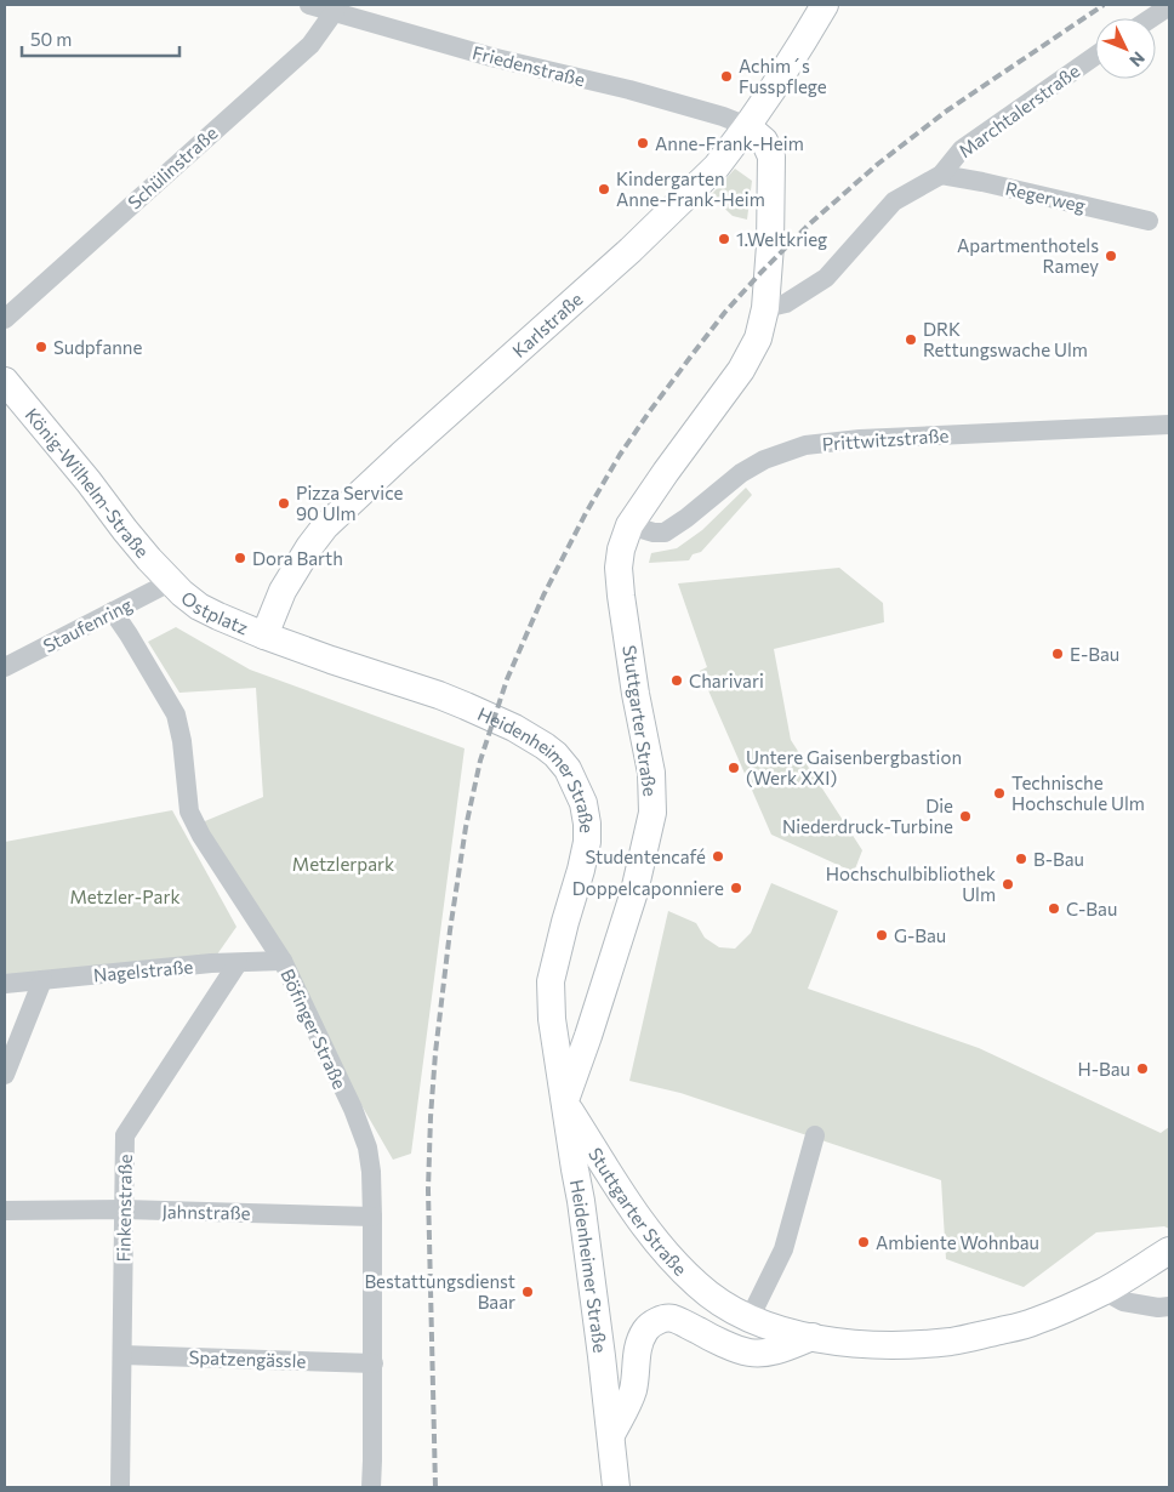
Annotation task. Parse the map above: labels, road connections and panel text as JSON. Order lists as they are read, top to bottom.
{
  "streets": {
    "main road": [
      "Karlstraße",
      "König-Wilhelm-Straße",
      "Ostplatz",
      "Stuttgarter Straße",
      "Heidenheimer Straße"
    ],
    "street": [
      "Friedenstraße",
      "Marchtalerstraße",
      "Schülinstraße",
      "Regerweg",
      "Prittwitzstraße",
      "Staufenring",
      "Nagelstraße",
      "Böfinger Straße",
      "Finkenstraße",
      "Jahnstraße",
      "Spatzengässle"
    ]
  },
  "crossings": [
    ["Friedenstraße", "Schülinstraße"],
    ["Friedenstraße", "Karlstraße"],
    ["Friedenstraße", "Stuttgarter Straße"],
    ["Marchtalerstraße", "Regerweg"],
    ["Marchtalerstraße", "Stuttgarter Straße"],
    ["Karlstraße", "Ostplatz"],
    ["Karlstraße", "Stuttgarter Straße"],
    ["Karlstraße", "Heidenheimer Straße"],
    ["Prittwitzstraße", "Stuttgarter Straße"],
    ["König-Wilhelm-Straße", "Ostplatz"],
    ["König-Wilhelm-Straße", "Staufenring"],
    ["Ostplatz", "Staufenring"],
    ["Ostplatz", "Heidenheimer Straße"],
    ["Staufenring", "Böfinger Straße"],
    ["Stuttgarter Straße", "Heidenheimer Straße"],
    ["Nagelstraße", "Böfinger Straße"],
    ["Nagelstraße", "Finkenstraße"],
    ["Böfinger Straße", "Jahnstraße"],
    ["Böfinger Straße", "Spatzengässle"],
    ["Finkenstraße", "Jahnstraße"],
    ["Finkenstraße", "Spatzengässle"]
  ],
  "parks": ["Metzlerpark", "Metzler-Park"],
  "places": [
    "Achim´s Fusspflege",
    "Anne-Frank-Heim",
    "Kindergarten Anne-Frank-Heim",
    "1.Weltkrieg",
    "Apartmenthotels Ramey",
    "DRK Rettungswache Ulm",
    "Sudpfanne",
    "Pizza Service 90 Ulm",
    "Dora Barth",
    "E-Bau",
    "Charivari",
    "Untere Gaisenbergbastion (Werk XXI)",
    "Technische Hochschule Ulm",
    "Die Niederdruck-Turbine",
    "Studentencafé",
    "B-Bau",
    "Hochschulbibliothek Ulm",
    "Doppelcaponniere",
    "C-Bau",
    "G-Bau",
    "H-Bau",
    "Ambiente Wohnbau",
    "Bestattungsdienst Baar"
  ],
  "scale_bar": "50 m",
  "north": "bottom right"
}
